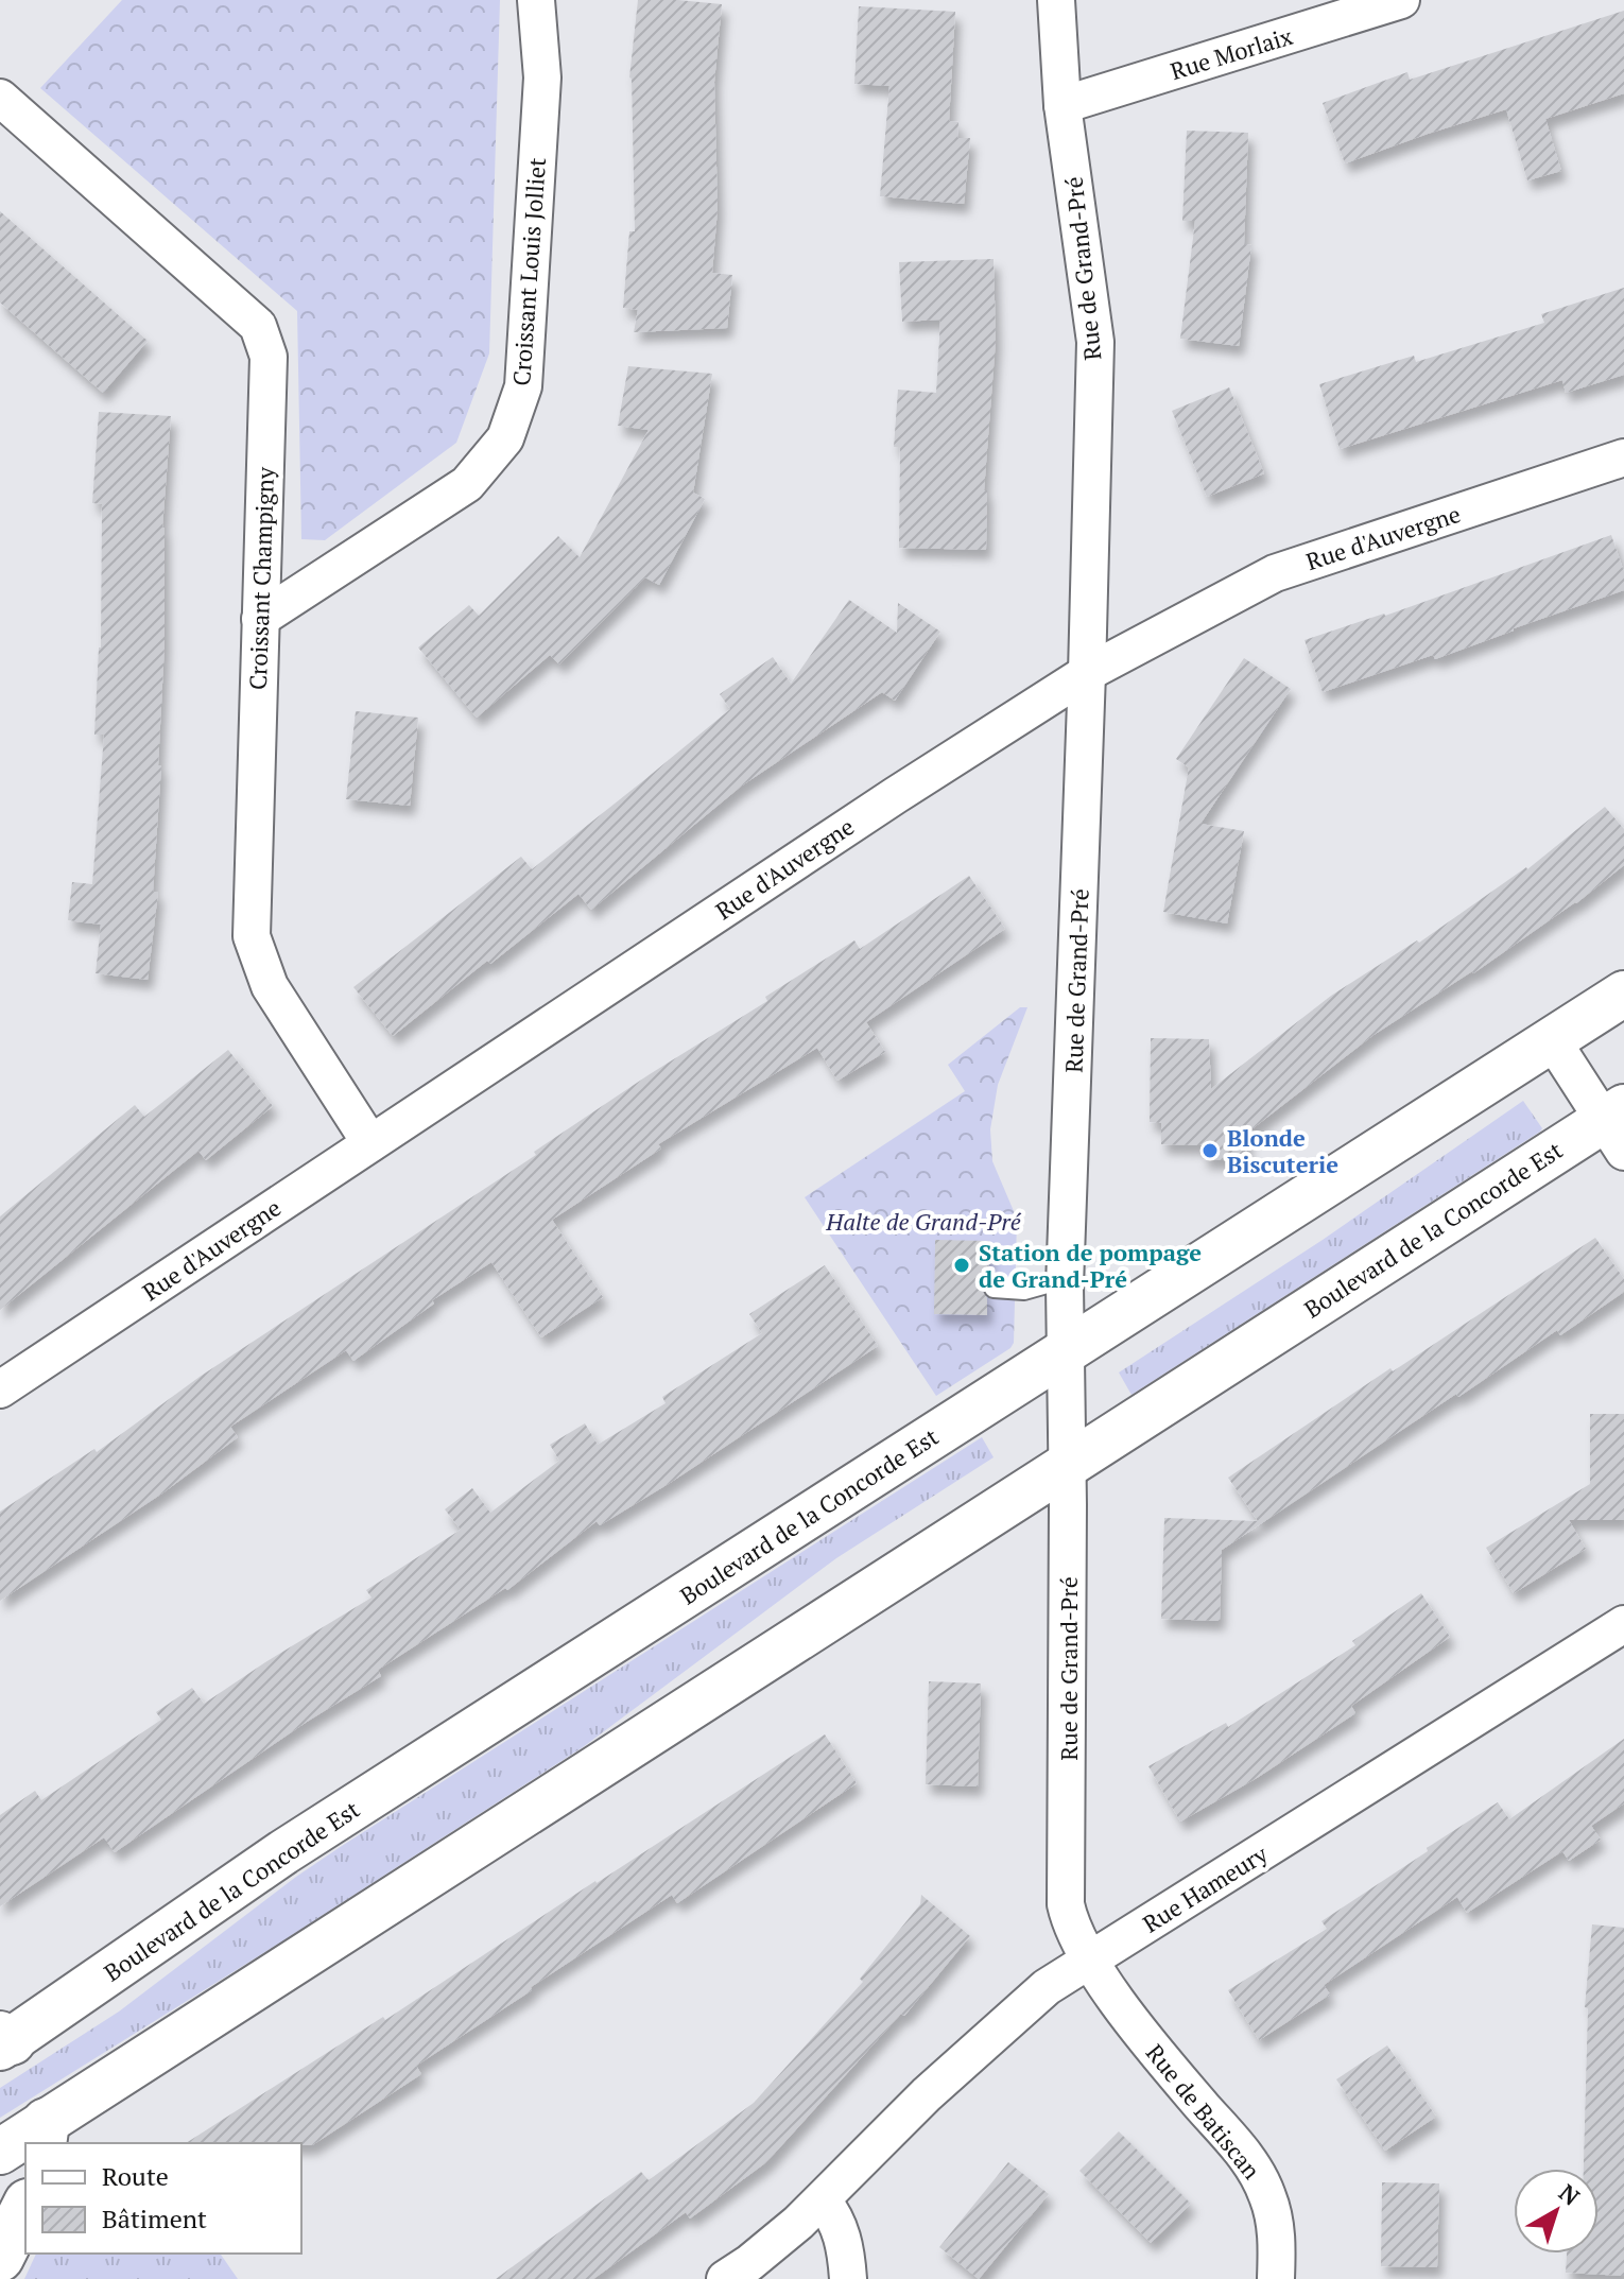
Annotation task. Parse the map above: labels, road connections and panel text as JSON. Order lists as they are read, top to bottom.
{
  "streets": {
    "street": [
      "Rue Morlaix",
      "Rue de Grand-Pré",
      "Croissant Louis Jolliet",
      "Rue d'Auvergne",
      "Croissant Champigny",
      "Boulevard de la Concorde Est",
      "Rue Hameury",
      "Rue de Batiscan"
    ]
  },
  "crossings": [
    ["Rue Morlaix", "Rue de Grand-Pré"],
    ["Rue de Grand-Pré", "Rue d'Auvergne"],
    ["Rue de Grand-Pré", "Boulevard de la Concorde Est"],
    ["Rue de Grand-Pré", "Rue Hameury"],
    ["Rue de Grand-Pré", "Rue de Batiscan"],
    ["Croissant Louis Jolliet", "Croissant Champigny"],
    ["Rue d'Auvergne", "Croissant Champigny"],
    ["Rue Hameury", "Rue de Batiscan"]
  ],
  "parks": ["Halte de Grand-Pré"],
  "places": ["Blonde Biscuterie", "Station de pompage de Grand-Pré"],
  "legend": ["Route", "Bâtiment"],
  "north": "top right"
}
